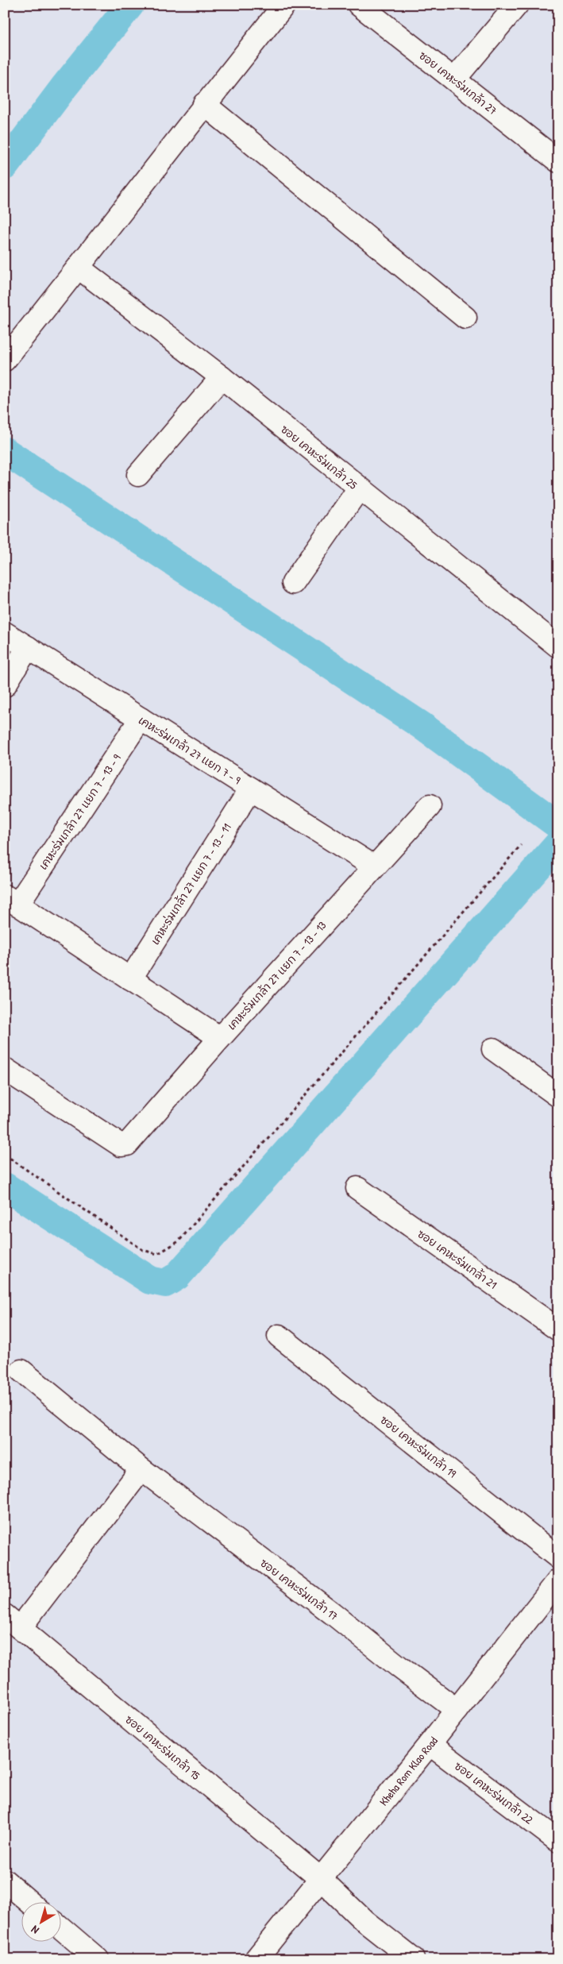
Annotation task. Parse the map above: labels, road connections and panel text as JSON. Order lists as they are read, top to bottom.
{
  "streets": {
    "street": [
      "ซอย เคหะร่มเกล้า 27",
      "ซอย เคหะร่มเกล้า 25",
      "เคหะร่มเกล้า 27 แยก 7 - 9",
      "เคหะร่มเกล้า 27 แยก 7 - 13 - 9",
      "เคหะร่มเกล้า 27 แยก 7 - 13 - 11",
      "เคหะร่มเกล้า 27 แยก 7 - 13 - 13",
      "ซอย เคหะร่มเกล้า 21",
      "ซอย เคหะร่มเกล้า 19",
      "ซอย เคหะร่มเกล้า 17",
      "ซอย เคหะร่มเกล้า 15",
      "Kheha Rom Klao Road",
      "ซอย เคหะร่มเกล้า 22"
    ]
  },
  "crossings": [
    ["เคหะร่มเกล้า 27 แยก 7 - 9", "เคหะร่มเกล้า 27 แยก 7 - 13 - 9"],
    ["เคหะร่มเกล้า 27 แยก 7 - 9", "เคหะร่มเกล้า 27 แยก 7 - 13 - 11"],
    ["เคหะร่มเกล้า 27 แยก 7 - 9", "เคหะร่มเกล้า 27 แยก 7 - 13 - 13"],
    ["ซอย เคหะร่มเกล้า 17", "Kheha Rom Klao Road"],
    ["ซอย เคหะร่มเกล้า 15", "Kheha Rom Klao Road"],
    ["Kheha Rom Klao Road", "ซอย เคหะร่มเกล้า 22"]
  ],
  "north": "bottom left"
}
